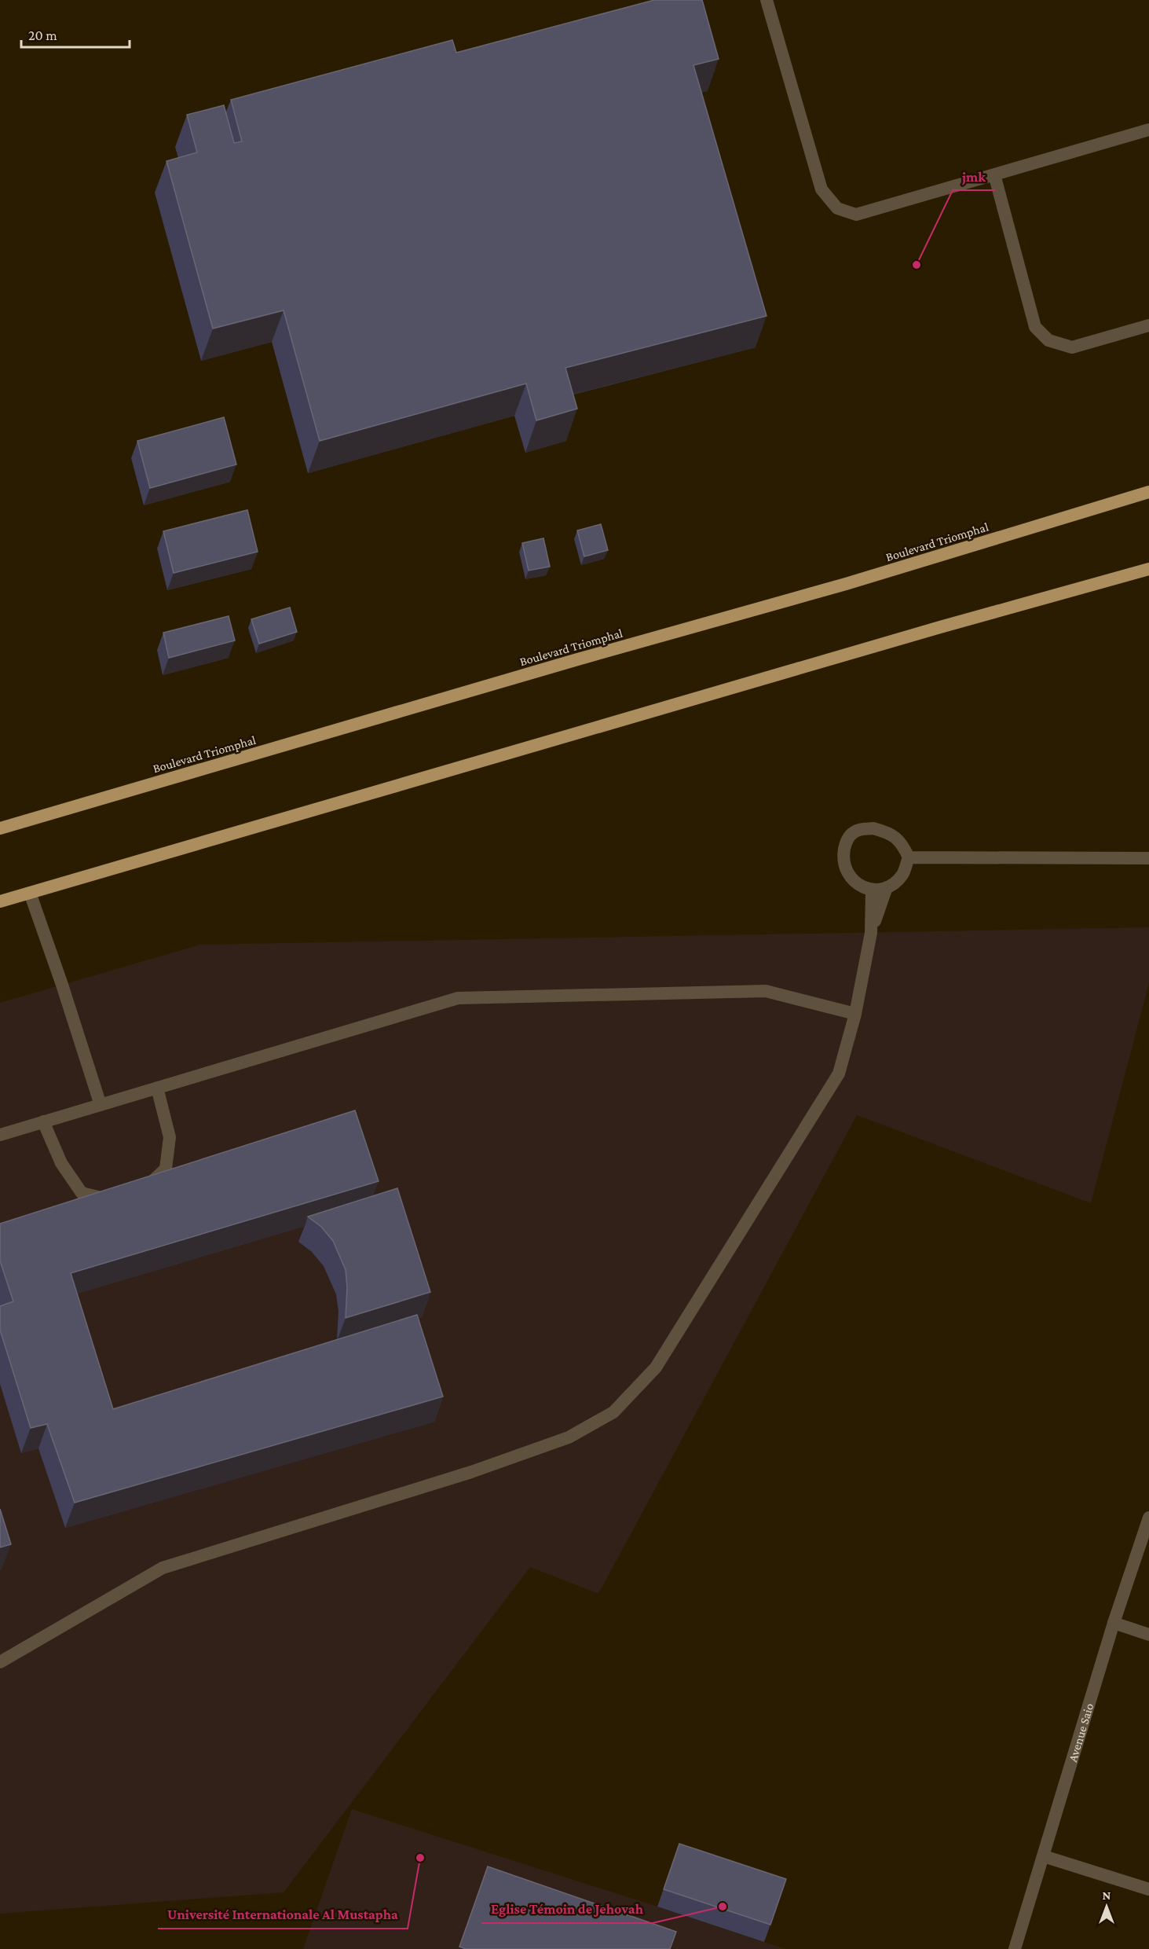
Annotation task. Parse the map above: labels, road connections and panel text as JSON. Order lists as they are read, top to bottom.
{
  "streets": {
    "highway": ["Boulevard Triomphal"],
    "street": ["Avenue Saio"]
  },
  "places": ["jmk", "Université Internationale Al Mustapha", "Eglise Témoin de Jehovah"],
  "scale_bar": "20 m",
  "north": "top"
}
